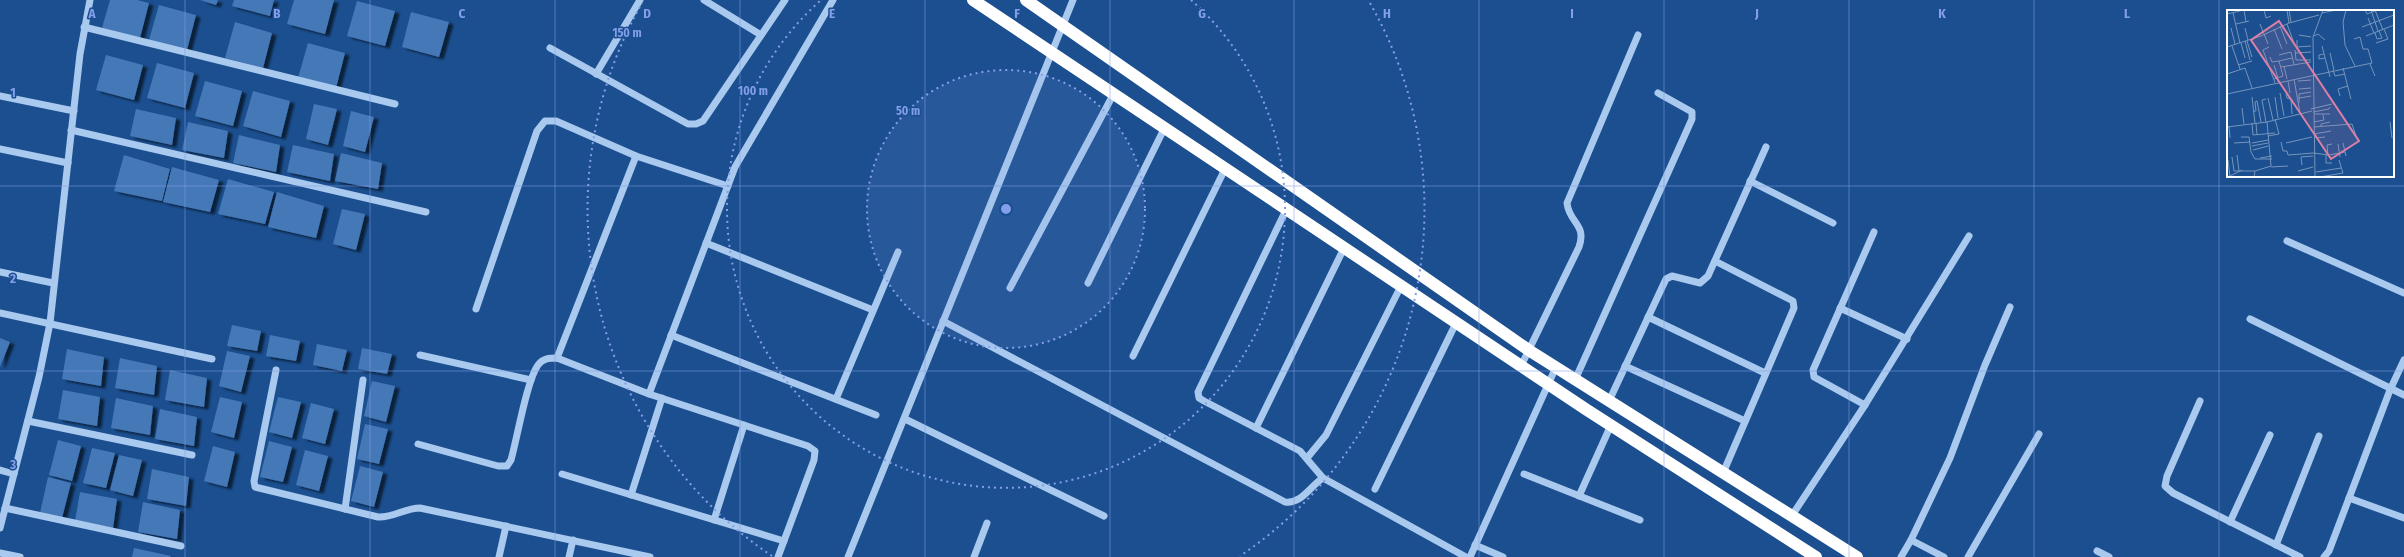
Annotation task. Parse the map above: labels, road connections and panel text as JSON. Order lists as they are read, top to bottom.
{
  "grid": {
    "columns": [
      "A",
      "B",
      "C",
      "D",
      "E",
      "F",
      "G",
      "H",
      "I",
      "J",
      "K",
      "L"
    ],
    "rows": ["1", "2", "3"]
  },
  "rings": ["150 m", "100 m", "50 m"]
}
